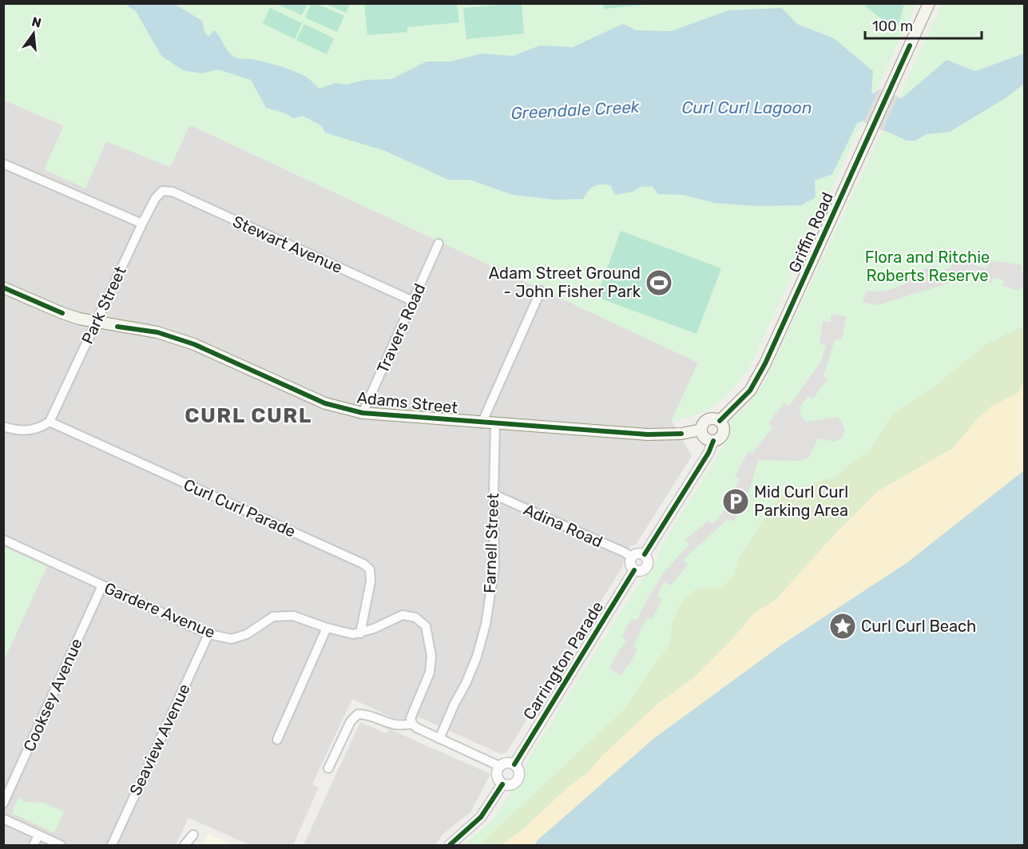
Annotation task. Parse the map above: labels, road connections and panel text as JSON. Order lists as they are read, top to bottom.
{
  "streets": {
    "main road": ["Griffin Road", "Adams Street"],
    "street": [
      "Stewart Avenue",
      "Park Street",
      "Travers Road",
      "Curl Curl Parade",
      "Adina Road",
      "Farnell Street",
      "Gardere Avenue",
      "Carrington Parade",
      "Cooksey Avenue",
      "Seaview Avenue"
    ]
  },
  "crossings": [
    ["Griffin Road", "Adams Street"],
    ["Stewart Avenue", "Park Street"],
    ["Stewart Avenue", "Travers Road"],
    ["Park Street", "Adams Street"],
    ["Park Street", "Curl Curl Parade"],
    ["Travers Road", "Adams Street"],
    ["Adams Street", "Farnell Street"],
    ["Curl Curl Parade", "Gardere Avenue"],
    ["Adina Road", "Farnell Street"],
    ["Adina Road", "Carrington Parade"],
    ["Gardere Avenue", "Cooksey Avenue"],
    ["Gardere Avenue", "Seaview Avenue"]
  ],
  "districts": ["CURL CURL"],
  "water": ["Curl Curl Lagoon", "Greendale Creek"],
  "parks": ["Flora and Ritchie Roberts Reserve"],
  "places": {
    "sports": ["Adam Street Ground - John Fisher Park"],
    "parking": ["Mid Curl Curl Parking Area"],
    "place": ["Curl Curl Beach"]
  },
  "scale_bar": "100 m",
  "north": "top"
}
